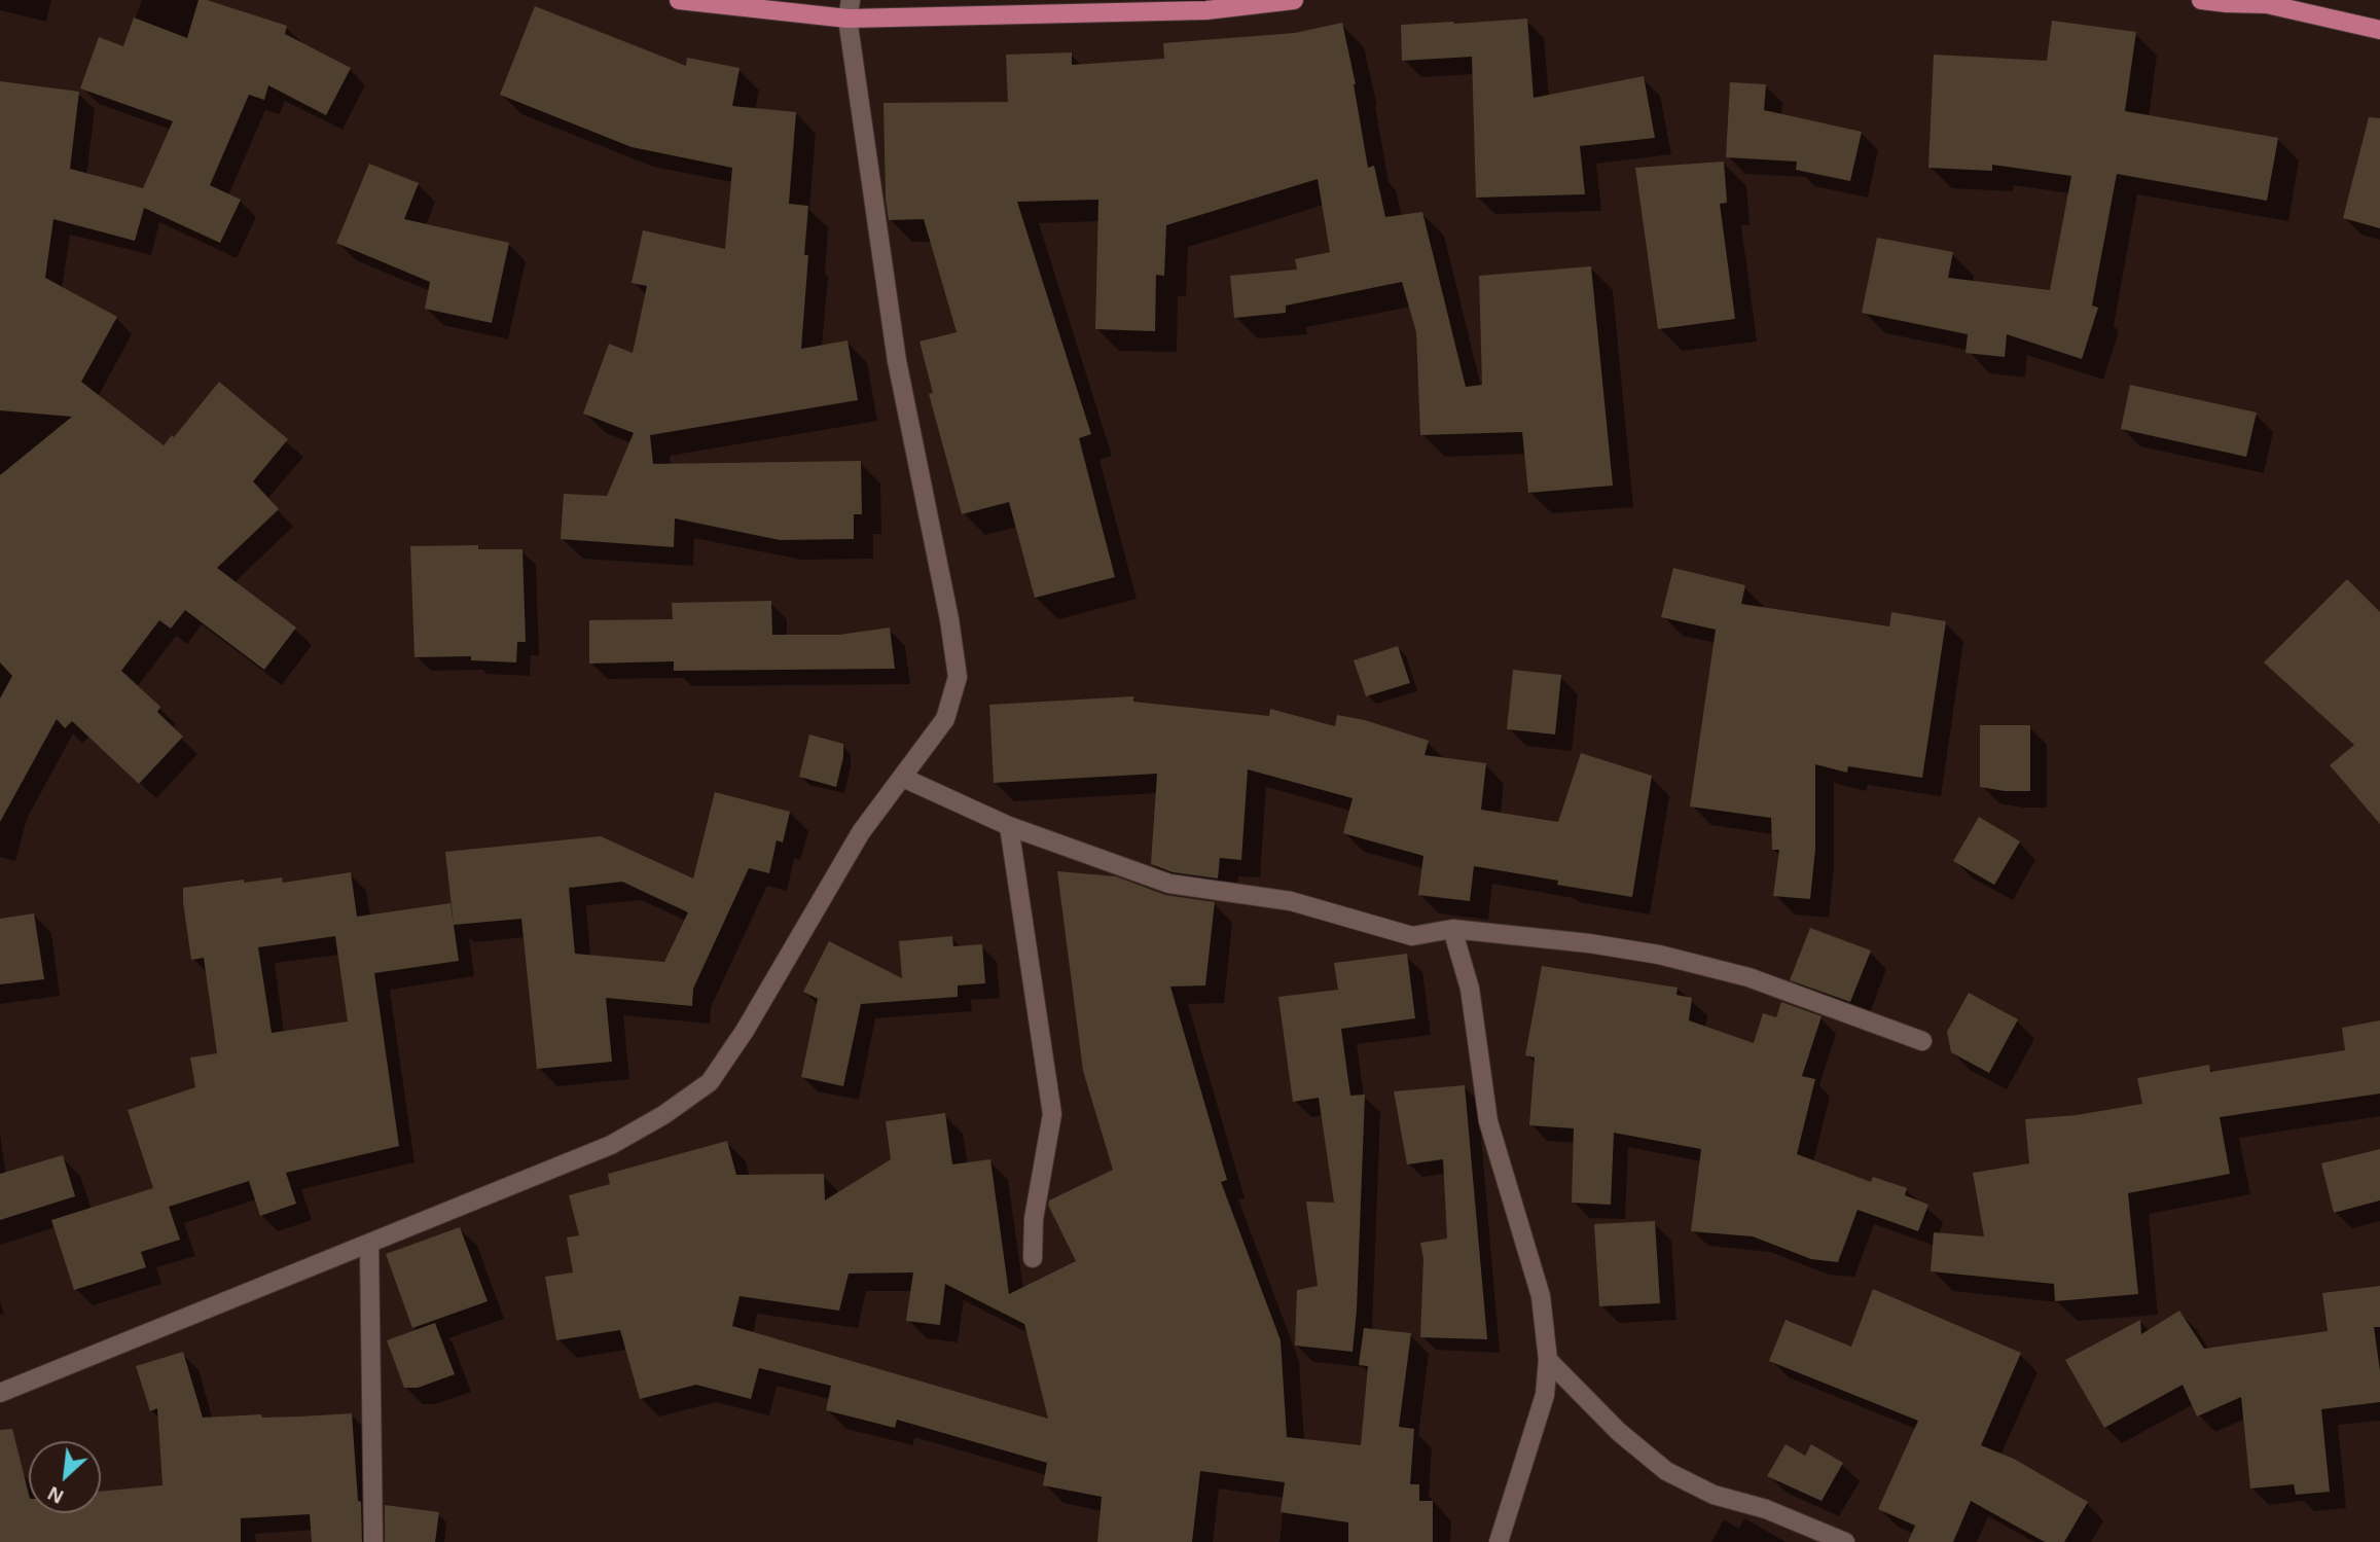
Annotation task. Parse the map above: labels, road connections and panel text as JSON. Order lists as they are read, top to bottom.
{
  "north": "bottom left"
}
